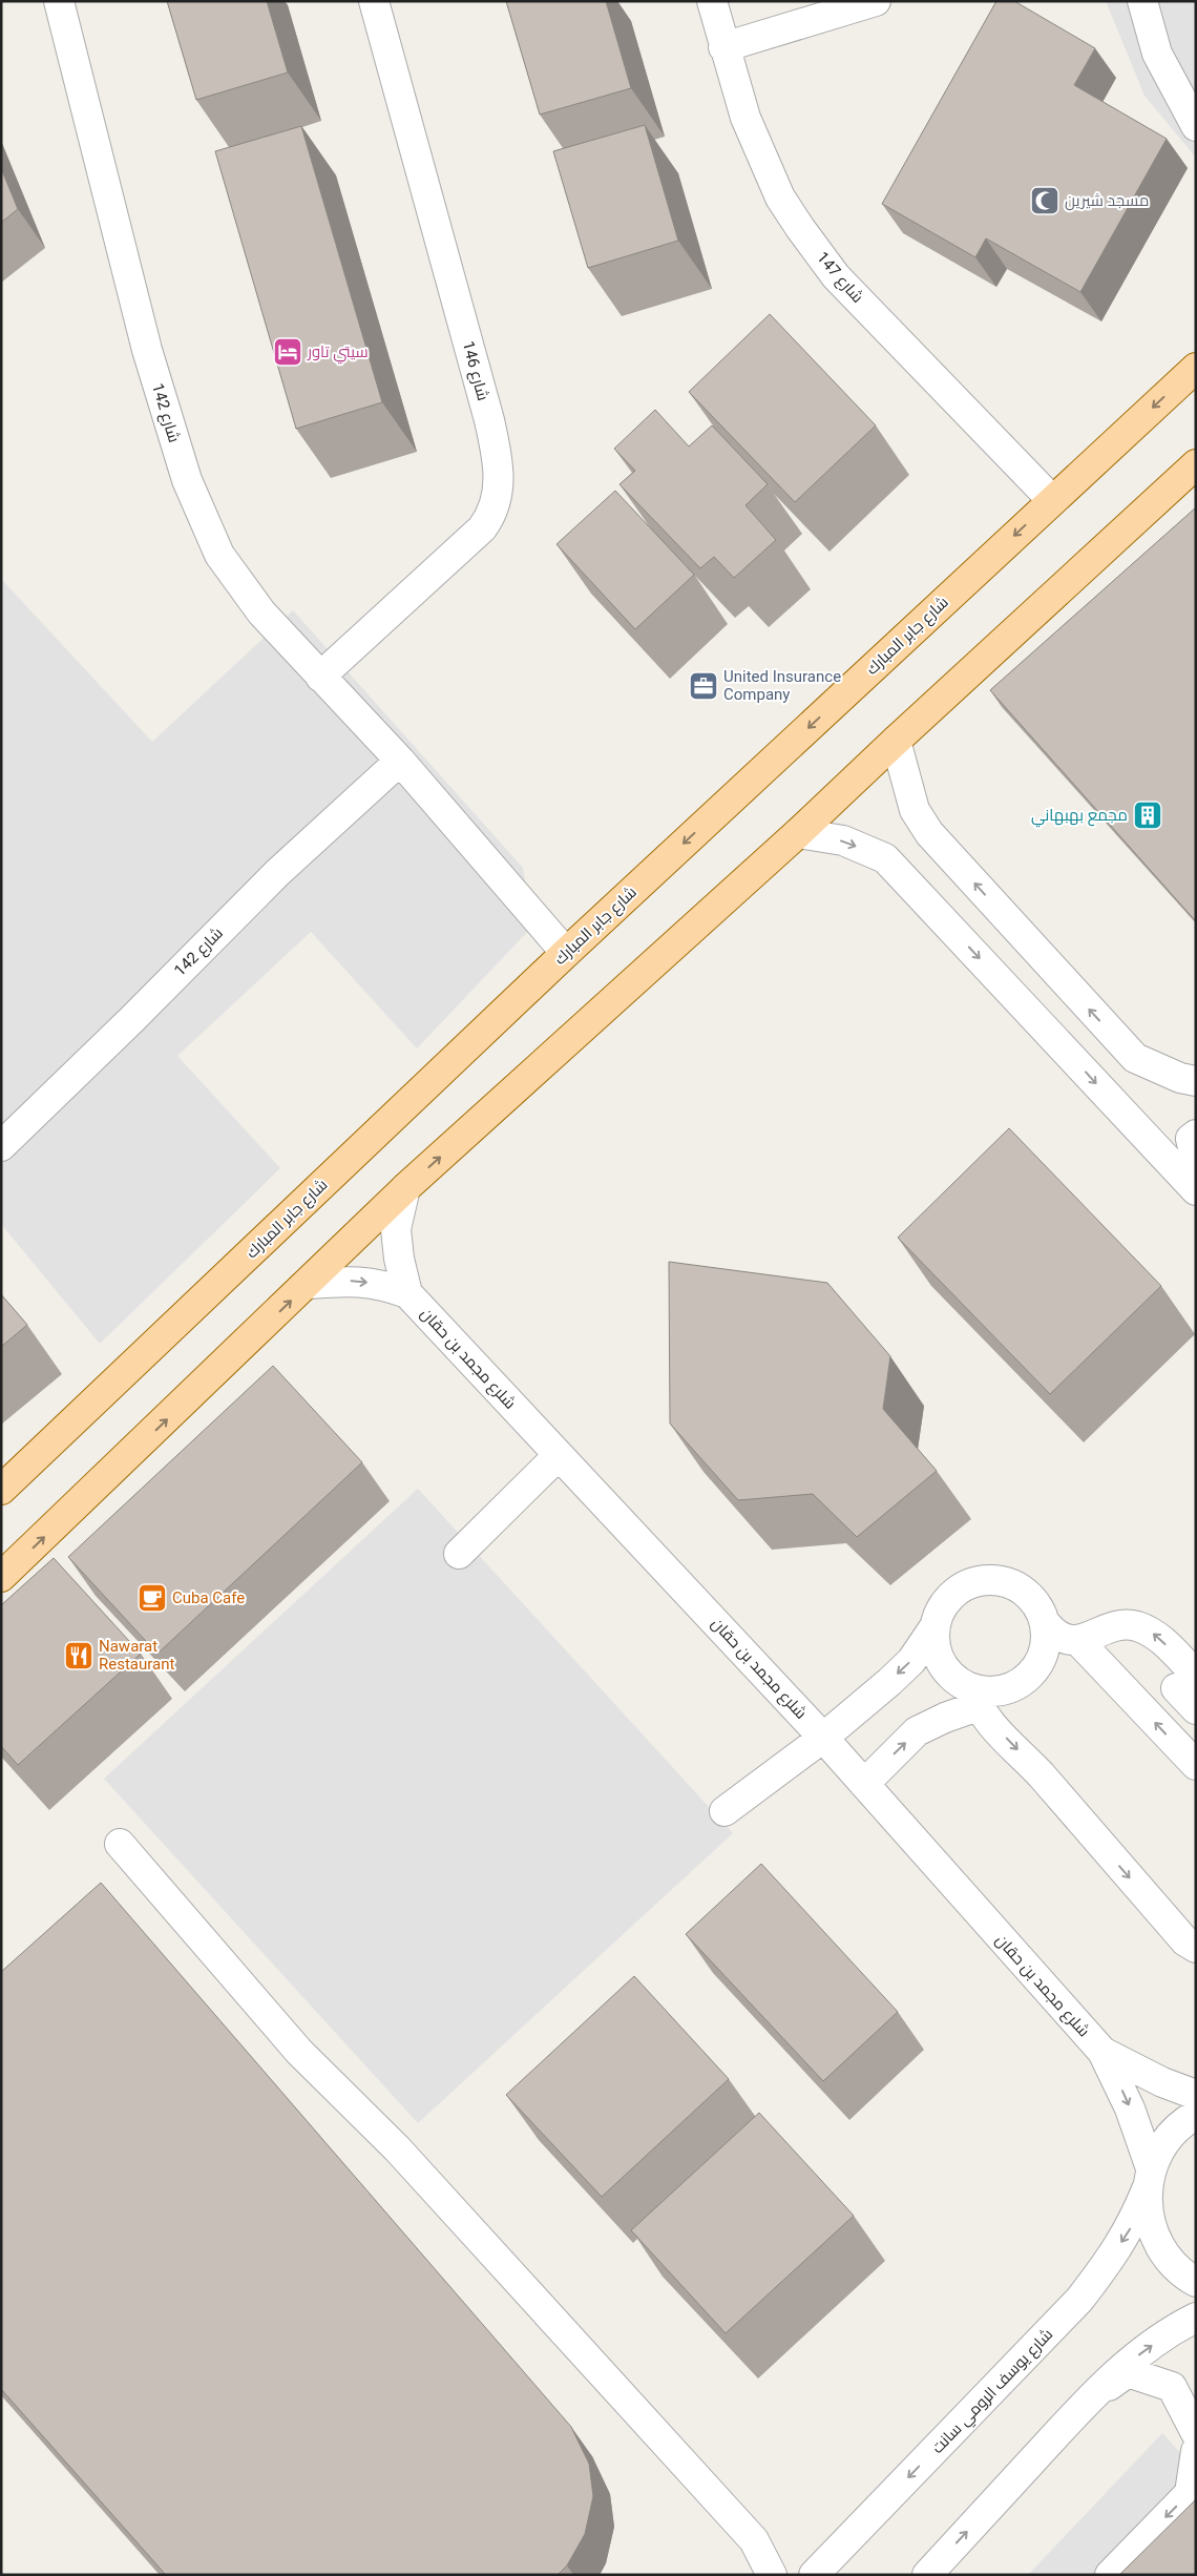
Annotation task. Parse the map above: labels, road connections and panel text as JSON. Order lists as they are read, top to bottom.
{
  "streets": {
    "main road": ["شارع جابر المبارك"],
    "street": [
      "شارع 147",
      "شارع 146",
      "شارع 142",
      "شلرع مجمد بن حقان",
      "شارع يوسف الرومي سانت"
    ]
  },
  "crossings": [
    ["شارع 147", "شارع جابر المبارك"],
    ["شارع 146", "شارع 142"],
    ["شارع 142", "شارع جابر المبارك"],
    ["شلرع مجمد بن حقان", "شارع يوسف الرومي سانت"]
  ],
  "places": {
    "mosque": ["مسجد شيرين"],
    "hotel": ["سيتي تاور"],
    "office": ["United Insurance Company"],
    "building": ["مجمع بهبهاني"],
    "cafe": ["Cuba Cafe"],
    "restaurant": ["Nawarat Restaurant"]
  }
}
